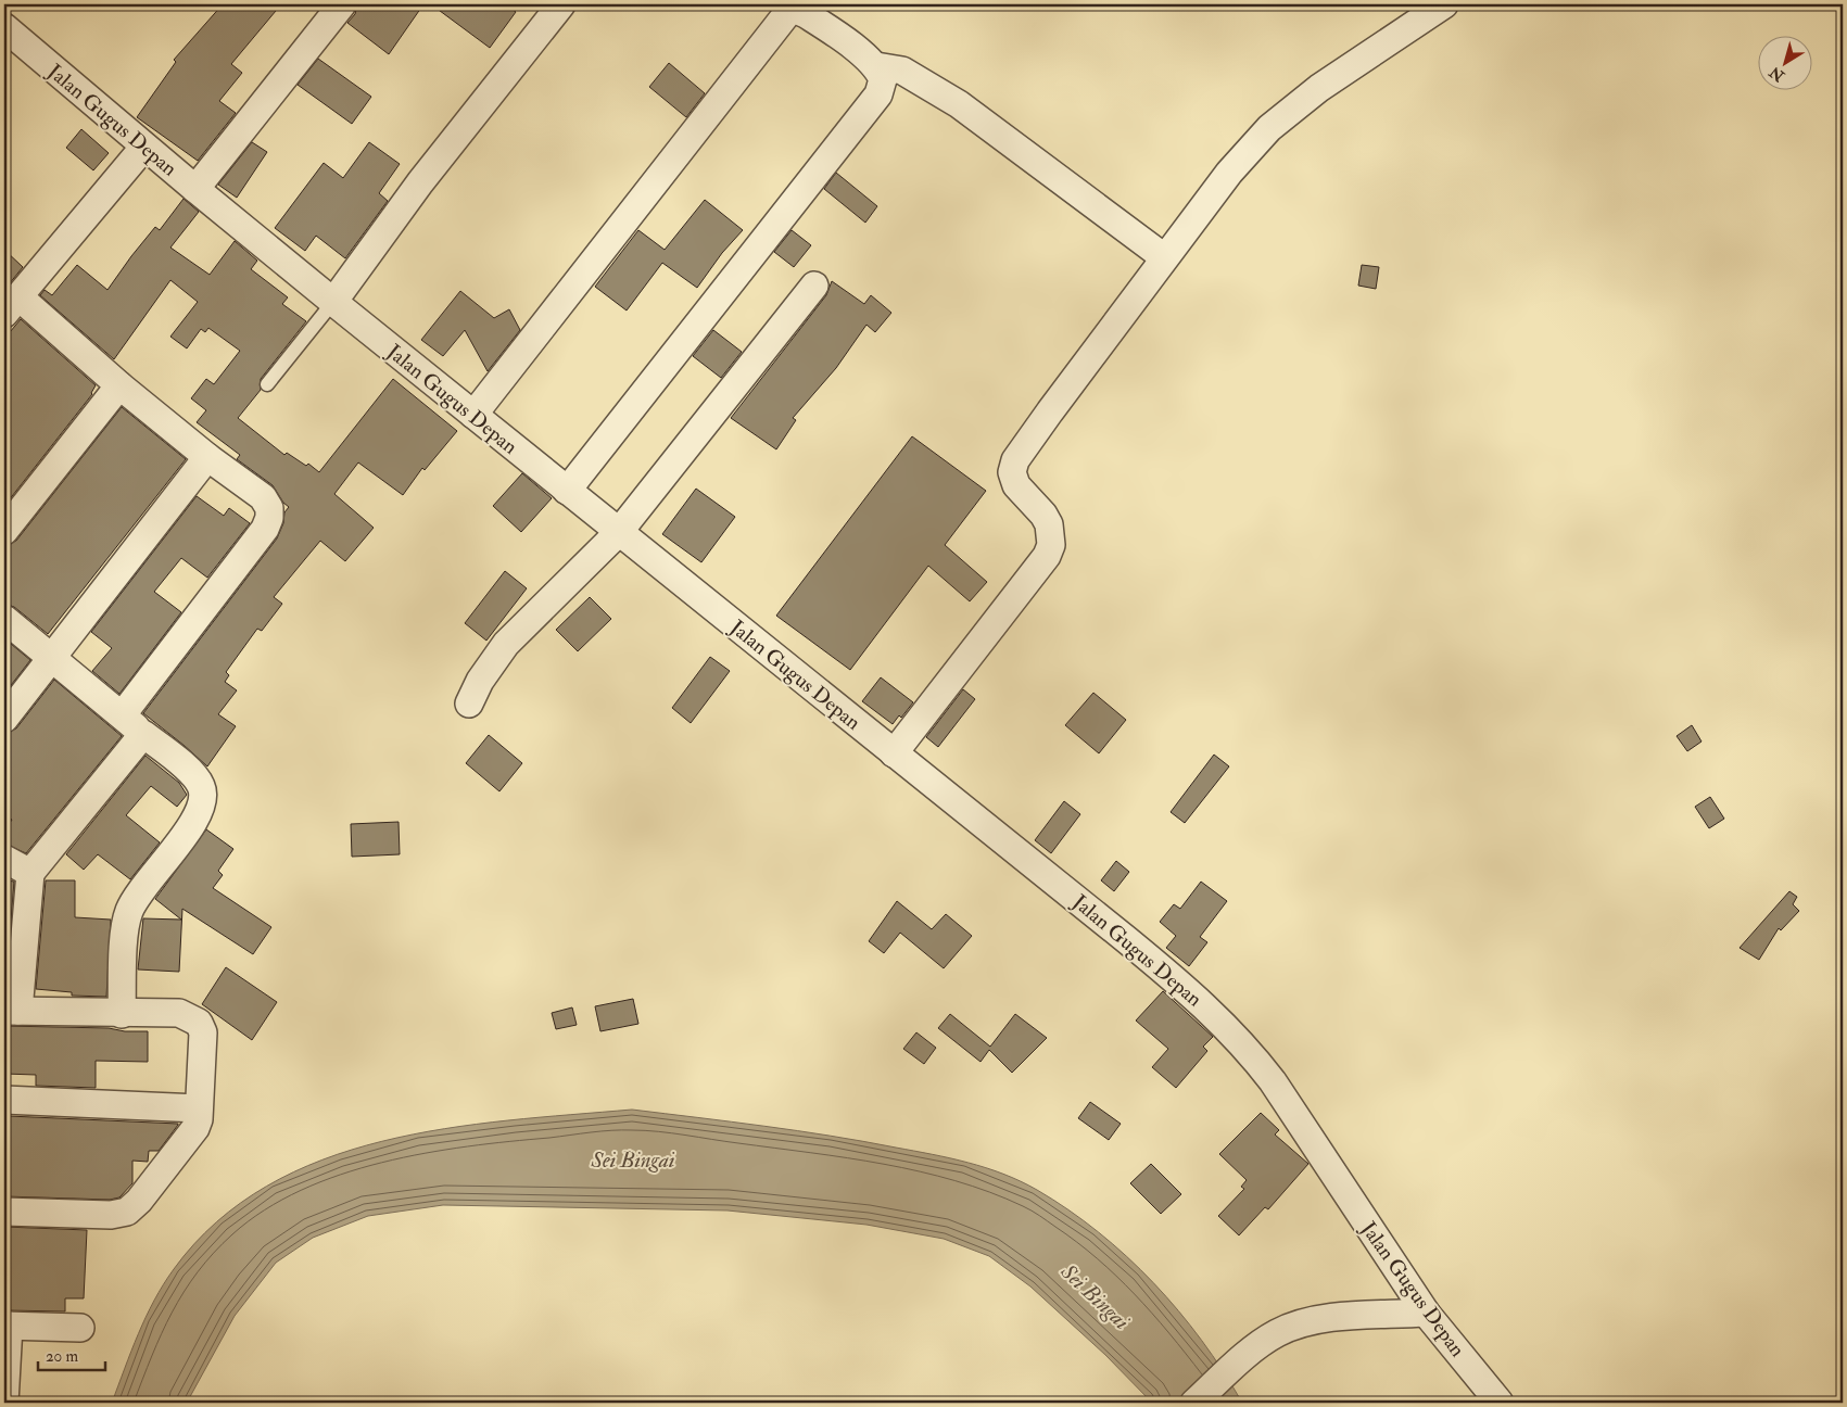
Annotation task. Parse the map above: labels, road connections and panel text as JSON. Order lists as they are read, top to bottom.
{
  "streets": {
    "street": ["Jalan Gugus Depan"]
  },
  "water": ["Sei Bingai"],
  "scale_bar": "20 m",
  "north": "bottom left"
}
